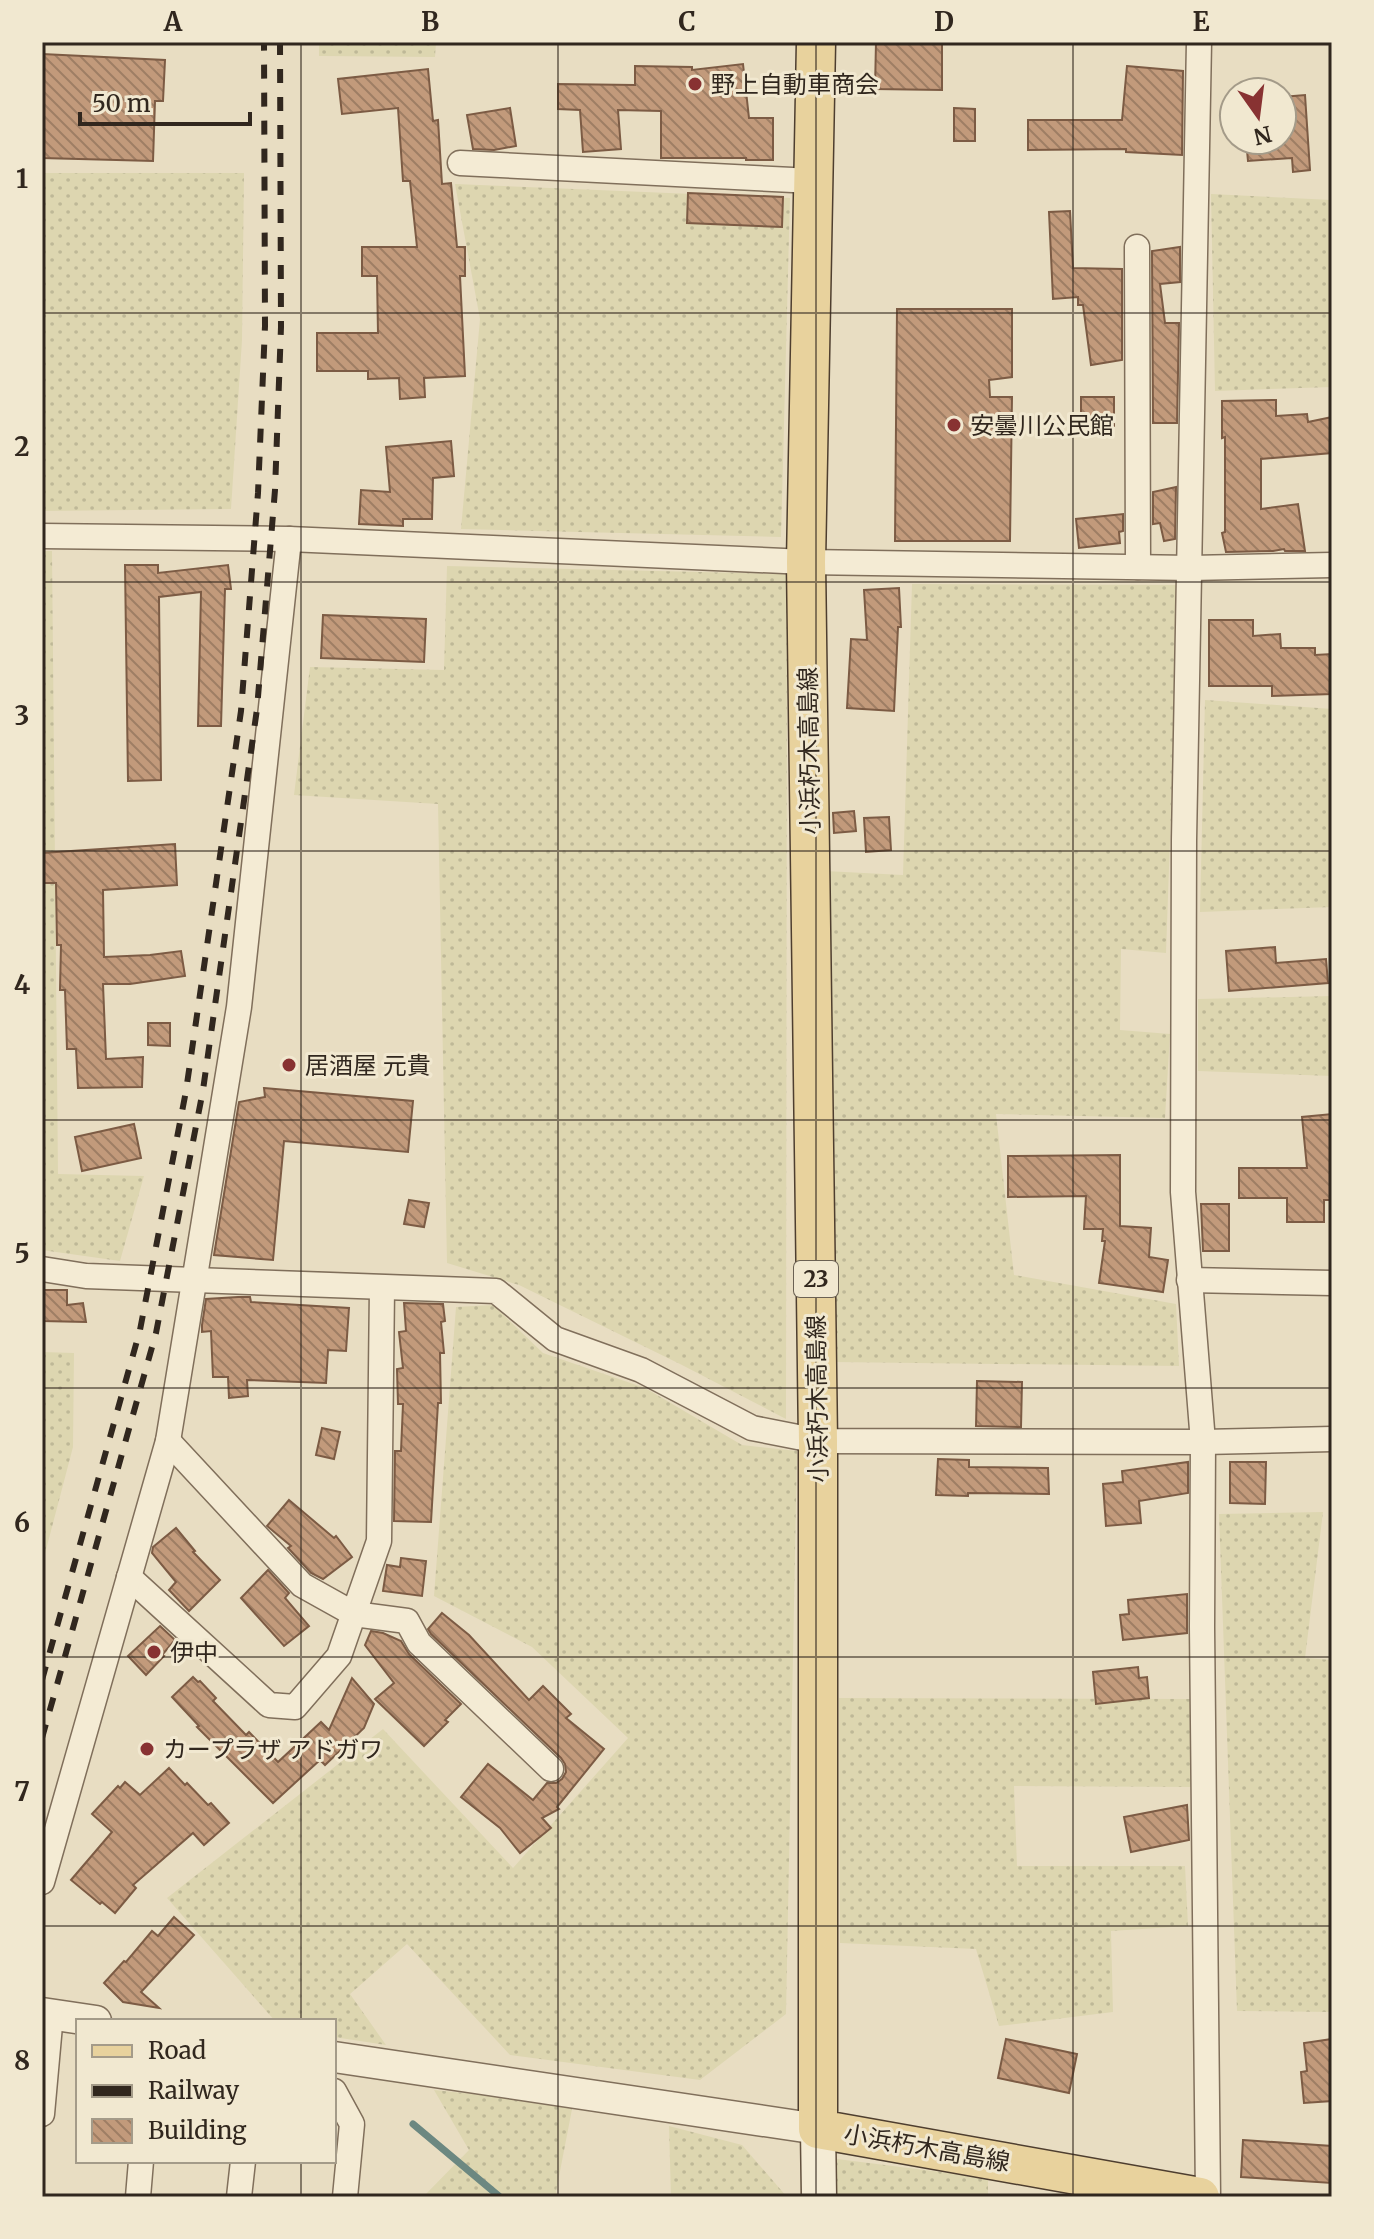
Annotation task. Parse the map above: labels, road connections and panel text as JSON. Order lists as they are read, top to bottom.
{
  "streets": {
    "main road": ["小浜朽木高島線", "23"]
  },
  "places": [
    "野上自動車商会",
    "安曇川公民館",
    "居酒屋 元貴",
    "伊中",
    "カープラザ アドガワ"
  ],
  "legend": ["Road", "Railway", "Building"],
  "scale_bar": "50 m",
  "north": "bottom",
  "grid": {
    "columns": [
      "A",
      "B",
      "C",
      "D",
      "E"
    ],
    "rows": [
      "1",
      "2",
      "3",
      "4",
      "5",
      "6",
      "7",
      "8"
    ]
  }
}
